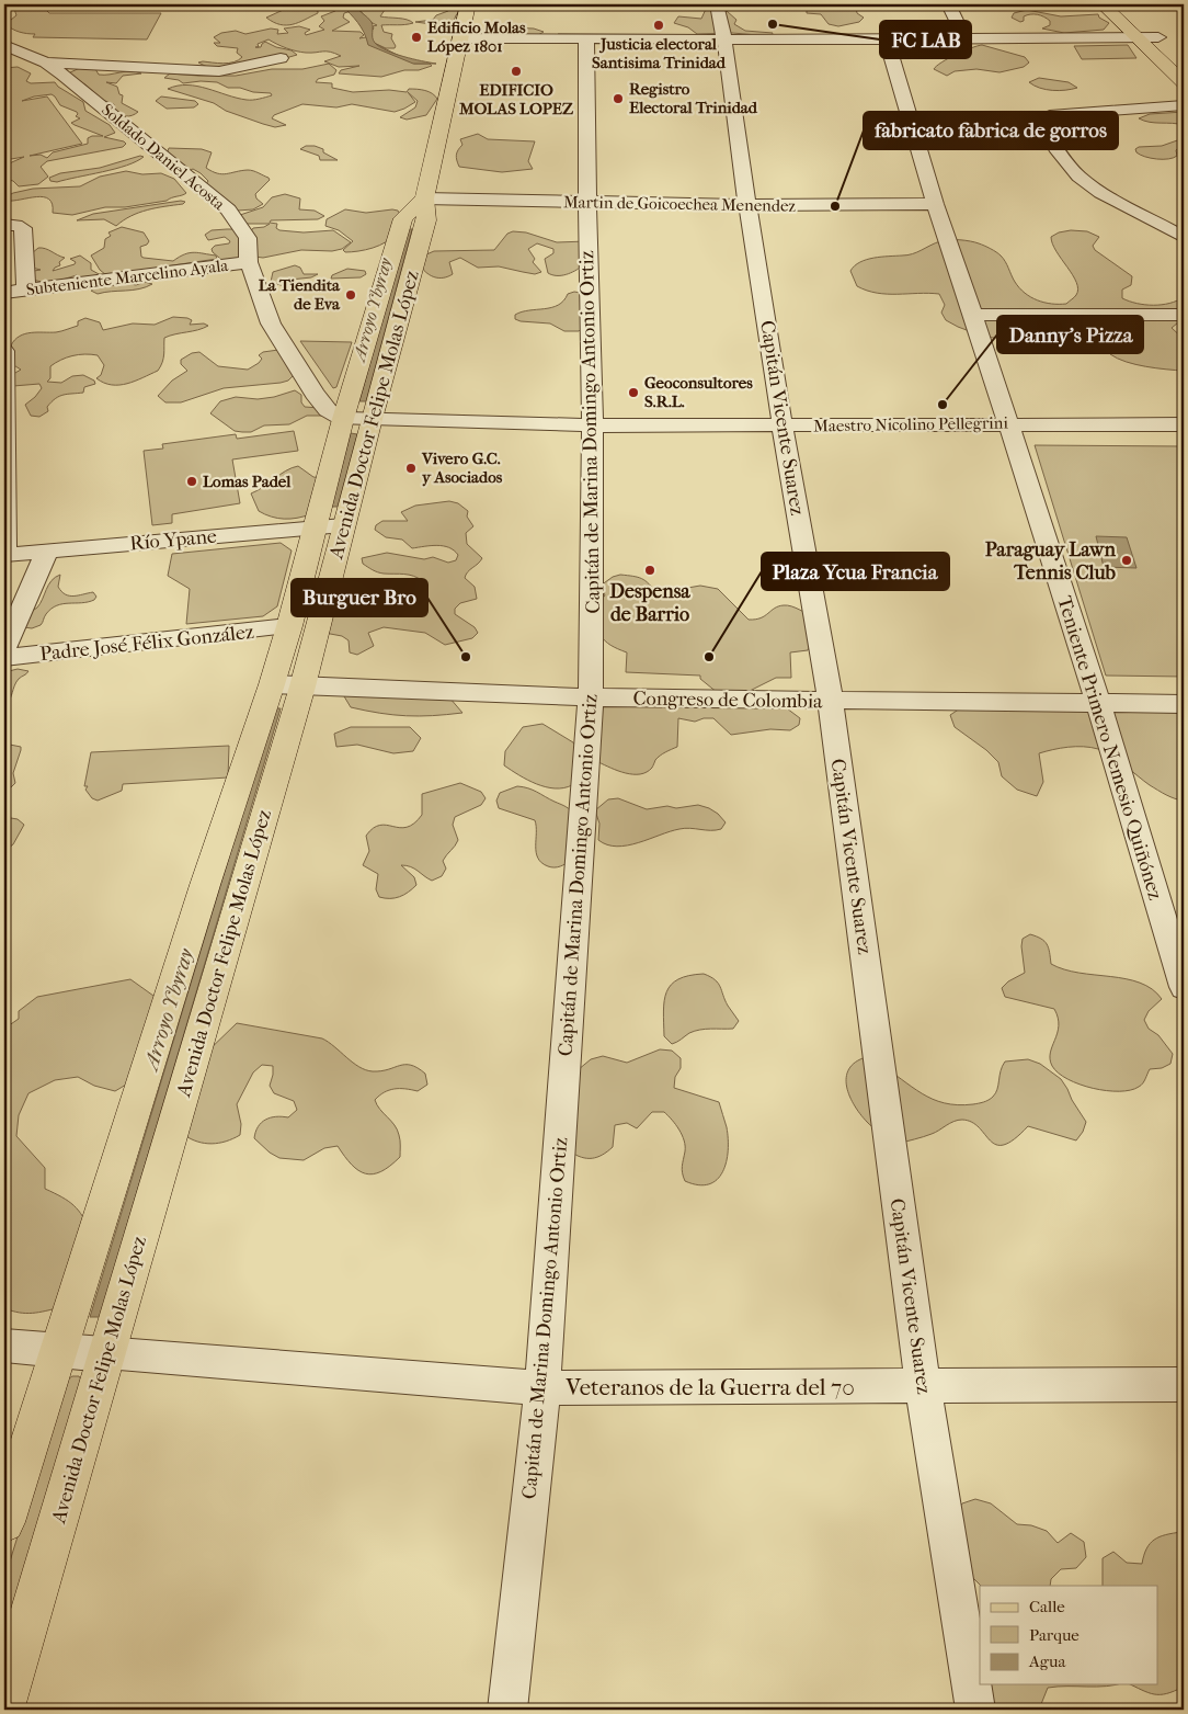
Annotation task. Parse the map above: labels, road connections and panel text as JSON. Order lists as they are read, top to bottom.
{
  "streets": {
    "main road": ["Avenida Doctor Felipe Molas López"],
    "street": [
      "Soldado Daniel Acosta",
      "Martin de Goicoechea Menendez",
      "Subteniente Marcelino Ayala",
      "Capitán Vicente Suarez",
      "Maestro Nicolino Pellegrini",
      "Capitán de Marina Domingo Antonio Ortiz",
      "Río Ypane",
      "Padre José Félix González",
      "Congreso de Colombia",
      "Teniente Primero Nemesio Quiñónez",
      "Veteranos de la Guerra del 70"
    ]
  },
  "crossings": [
    ["Soldado Daniel Acosta", "Subteniente Marcelino Ayala"],
    ["Soldado Daniel Acosta", "Avenida Doctor Felipe Molas López"],
    ["Soldado Daniel Acosta", "Maestro Nicolino Pellegrini"],
    ["Martin de Goicoechea Menendez", "Avenida Doctor Felipe Molas López"],
    ["Martin de Goicoechea Menendez", "Capitán Vicente Suarez"],
    ["Martin de Goicoechea Menendez", "Capitán de Marina Domingo Antonio Ortiz"],
    ["Martin de Goicoechea Menendez", "Teniente Primero Nemesio Quiñónez"],
    ["Avenida Doctor Felipe Molas López", "Maestro Nicolino Pellegrini"],
    ["Avenida Doctor Felipe Molas López", "Río Ypane"],
    ["Avenida Doctor Felipe Molas López", "Padre José Félix González"],
    ["Avenida Doctor Felipe Molas López", "Congreso de Colombia"],
    ["Avenida Doctor Felipe Molas López", "Veteranos de la Guerra del 70"],
    ["Capitán Vicente Suarez", "Maestro Nicolino Pellegrini"],
    ["Capitán Vicente Suarez", "Congreso de Colombia"],
    ["Capitán Vicente Suarez", "Veteranos de la Guerra del 70"],
    ["Maestro Nicolino Pellegrini", "Capitán de Marina Domingo Antonio Ortiz"],
    ["Maestro Nicolino Pellegrini", "Teniente Primero Nemesio Quiñónez"],
    ["Capitán de Marina Domingo Antonio Ortiz", "Congreso de Colombia"],
    ["Capitán de Marina Domingo Antonio Ortiz", "Veteranos de la Guerra del 70"],
    ["Congreso de Colombia", "Teniente Primero Nemesio Quiñónez"]
  ],
  "water": ["Arroyo Ybyray"],
  "places": [
    "FC LAB",
    "Justicia electoral Santisima Trinidad",
    "Edificio Molas López 1801",
    "EDIFICIO MOLAS LOPEZ",
    "Registro Electoral Trinidad",
    "fabricato fabrica de gorros",
    "La Tiendita de Eva",
    "Geoconsultores S.R.L.",
    "Danny's Pizza",
    "Vivero G.C. y Asociados",
    "Lomas Padel",
    "Paraguay Lawn Tennis Club",
    "Despensa de Barrio",
    "Burguer Bro",
    "Plaza Ycua Francia"
  ],
  "legend": ["Calle", "Parque", "Agua"]
}
